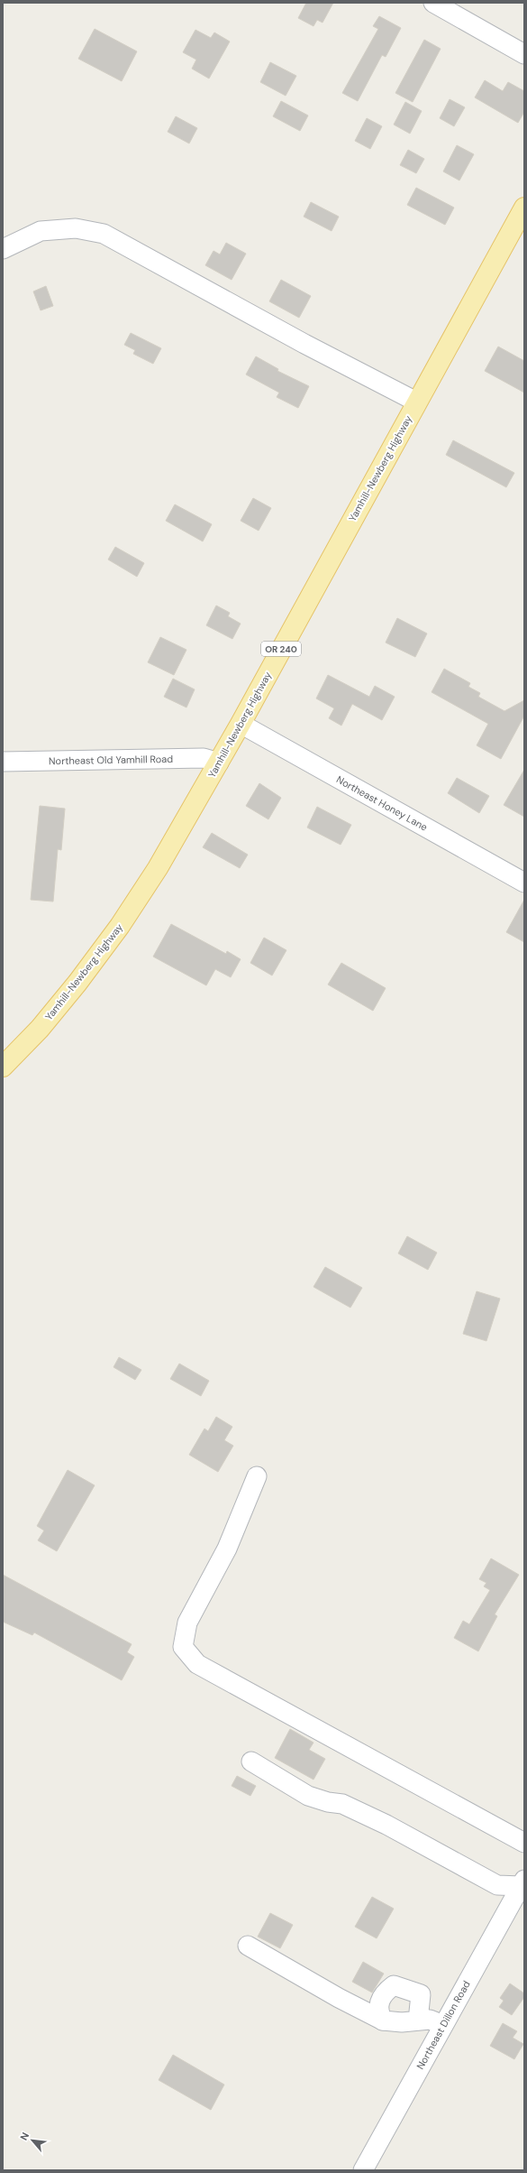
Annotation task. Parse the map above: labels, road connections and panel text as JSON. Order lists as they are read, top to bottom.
{
  "streets": {
    "main road": ["Yamhill-Newberg Highway", "OR 240"],
    "street": ["Northeast Old Yamhill Road", "Northeast Honey Lane", "Northeast Dillon Road"]
  },
  "crossings": [
    ["Yamhill-Newberg Highway", "Northeast Old Yamhill Road"],
    ["Yamhill-Newberg Highway", "Northeast Honey Lane"]
  ],
  "north": "top left"
}
